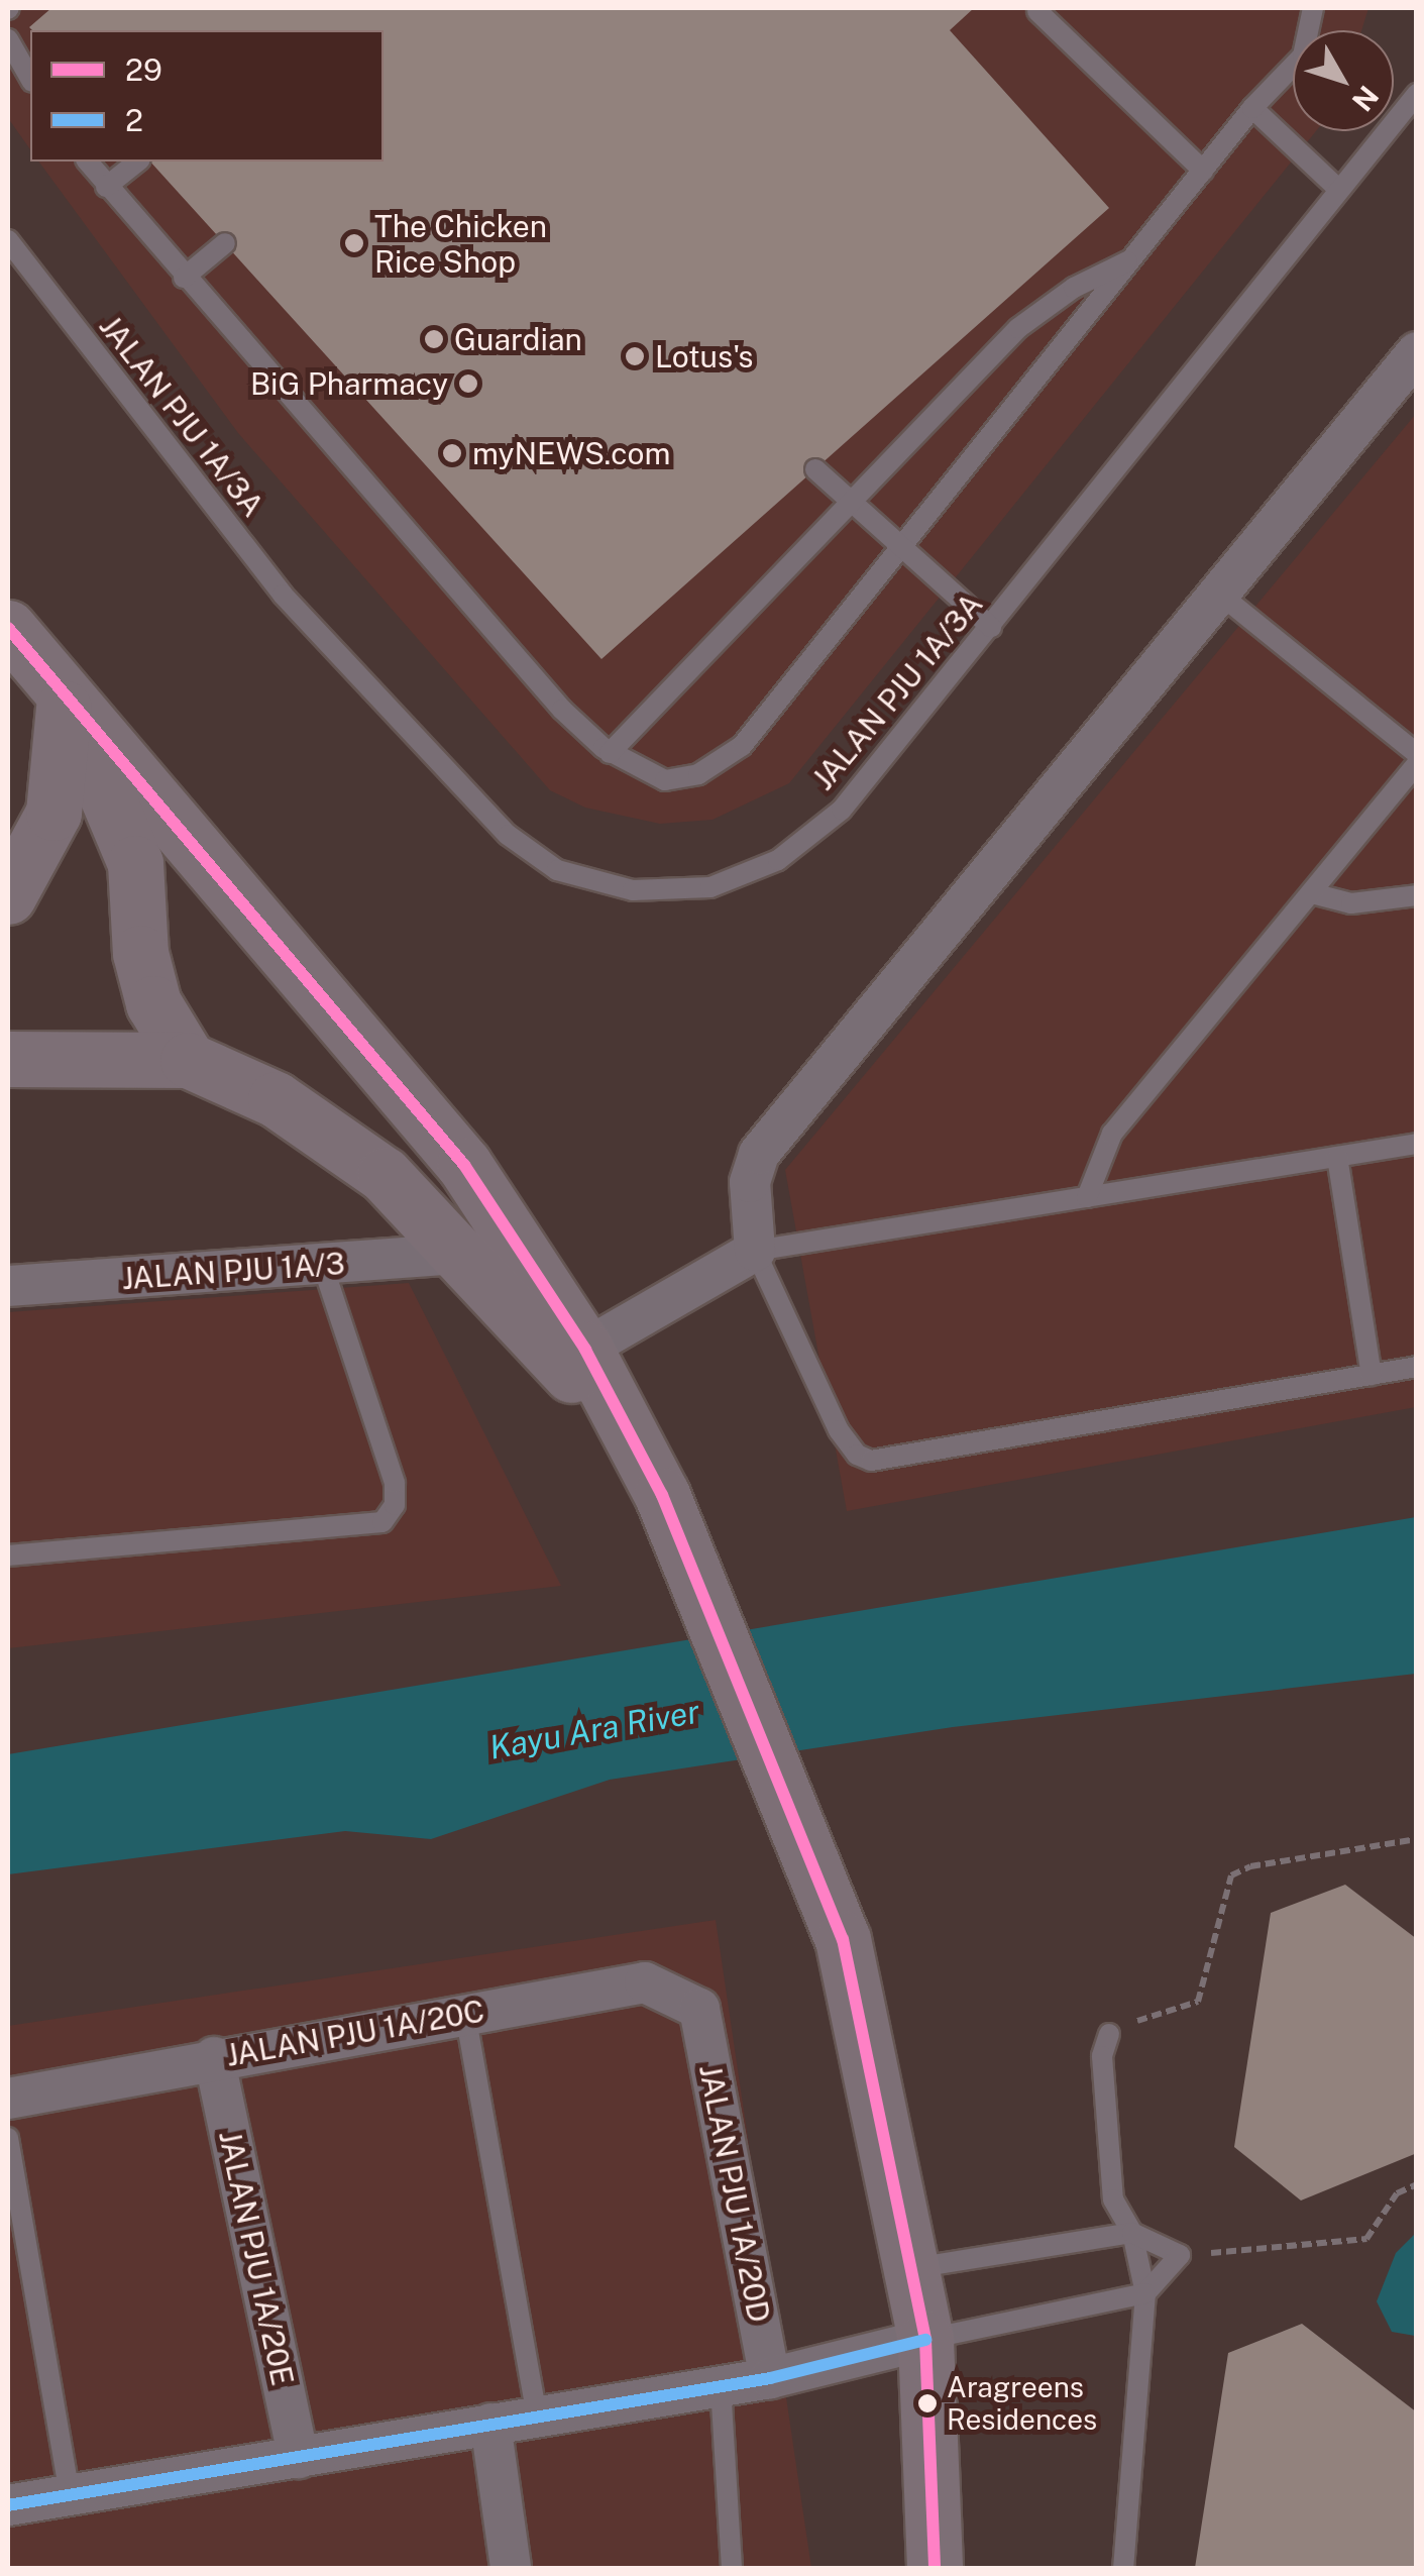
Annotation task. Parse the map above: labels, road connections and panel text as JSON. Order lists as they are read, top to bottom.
{
  "streets": {
    "street": [
      "JALAN PJU 1A/3",
      "JALAN PJU 1A/20C",
      "JALAN PJU 1A/20D",
      "JALAN PJU 1A/20E"
    ],
    "lane": ["JALAN PJU 1A/3A"]
  },
  "crossings": [
    ["JALAN PJU 1A/20C", "JALAN PJU 1A/20D"],
    ["JALAN PJU 1A/20C", "JALAN PJU 1A/20E"]
  ],
  "water": ["Kayu Ara River"],
  "places": [
    "The Chicken Rice Shop",
    "Guardian",
    "Lotus's",
    "BiG Pharmacy",
    "myNEWS.com",
    "Aragreens Residences"
  ],
  "lines": ["transit line 29", "transit line 2"],
  "legend": ["29", "2"],
  "north": "bottom right"
}
